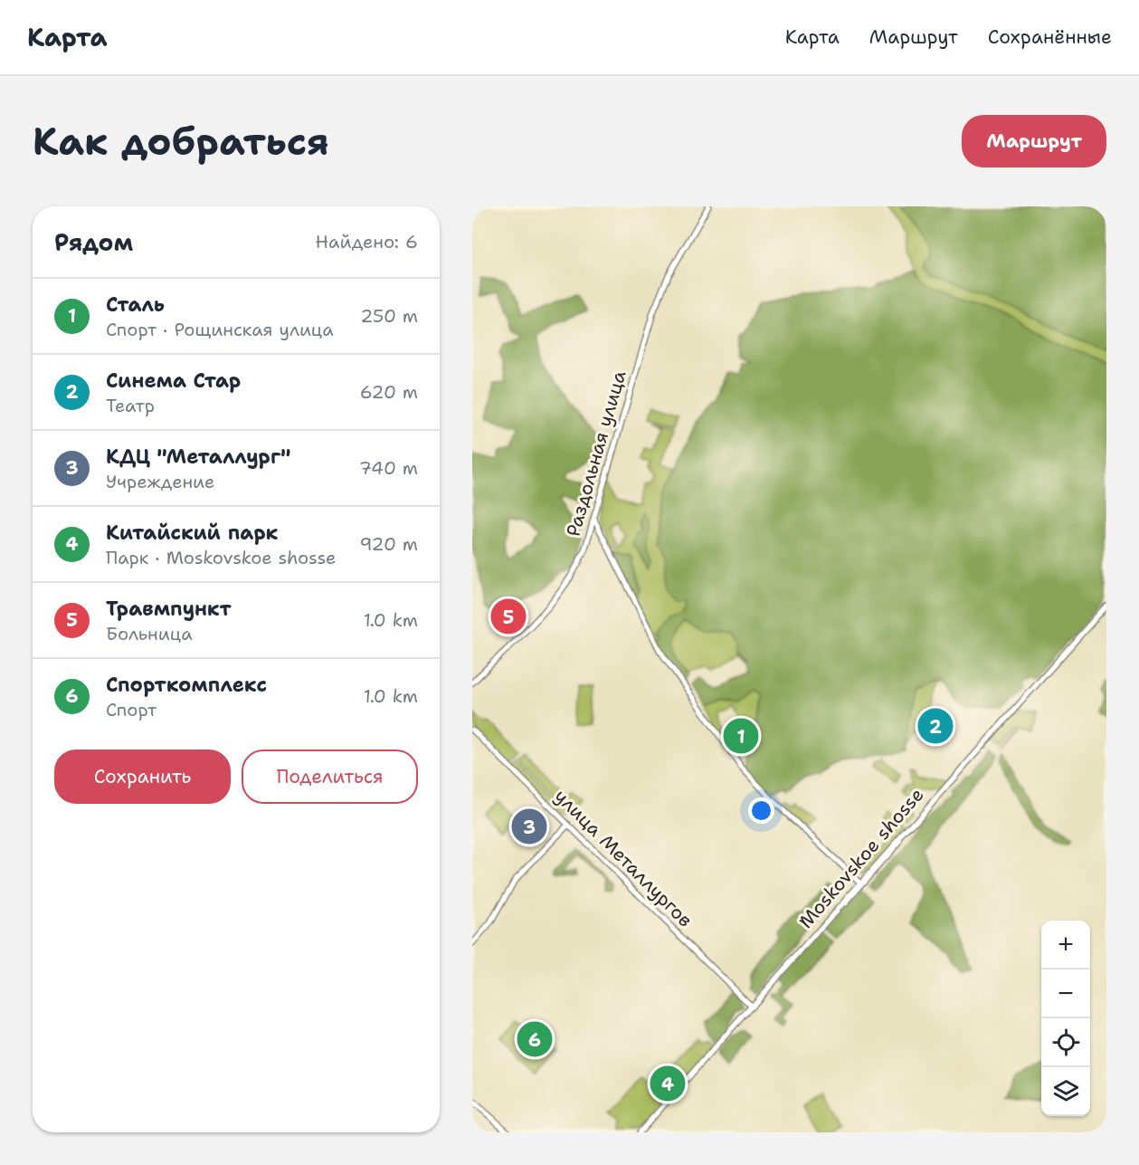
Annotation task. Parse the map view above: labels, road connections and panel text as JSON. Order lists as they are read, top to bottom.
{
  "streets": {
    "main road": ["Раздольная улица", "улица Металлургов", "Moskovskoe shosse"]
  },
  "crossings": [
    ["улица Металлургов", "Moskovskoe shosse"]
  ],
  "page": {
    "header": "Карта",
    "nav": ["Карта", "Маршрут", "Сохранённые"],
    "buttons": [
      "Маршрут",
      ["Сохранить", "Поделиться"]
    ],
    "title": "Как добраться",
    "heading": ["Рядом", "Найдено: 6"],
    "list": [
      {
        "mark": "1",
        "name": "Сталь",
        "note": "Спорт · Рощинская улица",
        "value": "250 m"
      },
      {
        "mark": "2",
        "name": "Синема Стар",
        "note": "Театр",
        "value": "620 m"
      },
      {
        "mark": "3",
        "name": "КДЦ \"Металлург\"",
        "note": "Учреждение",
        "value": "740 m"
      },
      {
        "mark": "4",
        "name": "Китайский парк",
        "note": "Парк · Moskovskoe shosse",
        "value": "920 m"
      },
      {
        "mark": "5",
        "name": "Травмпункт",
        "note": "Больница",
        "value": "1.0 km"
      },
      {
        "mark": "6",
        "name": "Спорткомплекс",
        "note": "Спорт",
        "value": "1.0 km"
      }
    ],
    "pins": [
      "5",
      "2",
      "1",
      "3",
      "6",
      "4"
    ],
    "map_buttons": ["+", "−"]
  }
}
